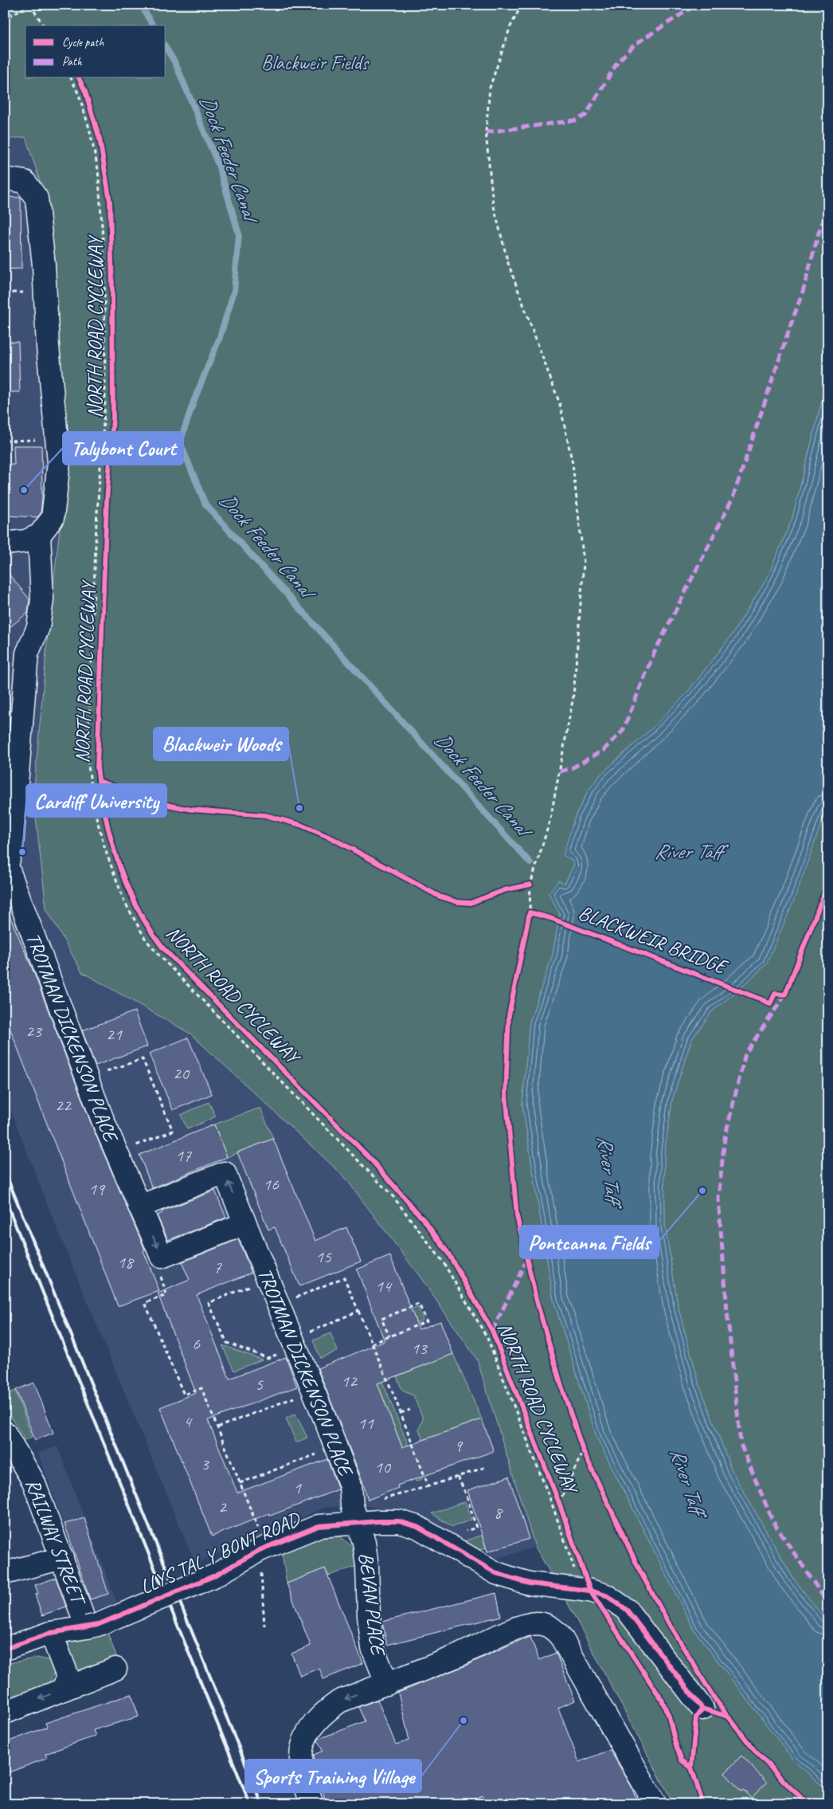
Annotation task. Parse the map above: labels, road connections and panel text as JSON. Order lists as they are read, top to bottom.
{
  "streets": {
    "street": [
      "TROTMAN DICKENSON PLACE",
      "RAILWAY STREET",
      "LLYS TAL Y BONT ROAD",
      "BEVAN PLACE"
    ],
    "cycle path": ["NORTH ROAD CYCLEWAY", "BLACKWEIR BRIDGE"]
  },
  "crossings": [
    ["TROTMAN DICKENSON PLACE", "LLYS TAL Y BONT ROAD"],
    ["TROTMAN DICKENSON PLACE", "BEVAN PLACE"],
    ["RAILWAY STREET", "LLYS TAL Y BONT ROAD"],
    ["LLYS TAL Y BONT ROAD", "BEVAN PLACE"]
  ],
  "water": ["Dock Feeder Canal", "River Taff"],
  "parks": ["Blackweir Fields"],
  "places": [
    "Talybont Court",
    "Blackweir Woods",
    "Cardiff University",
    "Pontcanna Fields",
    "Sports Training Village"
  ],
  "house_numbers": [
    "23",
    "21",
    "20",
    "22",
    "17",
    "16",
    "19",
    "15",
    "18",
    "7",
    "14",
    "6",
    "13",
    "12",
    "5",
    "4",
    "11",
    "9",
    "3",
    "10",
    "1",
    "2",
    "8"
  ],
  "legend": ["Cycle path", "Path"]
}
